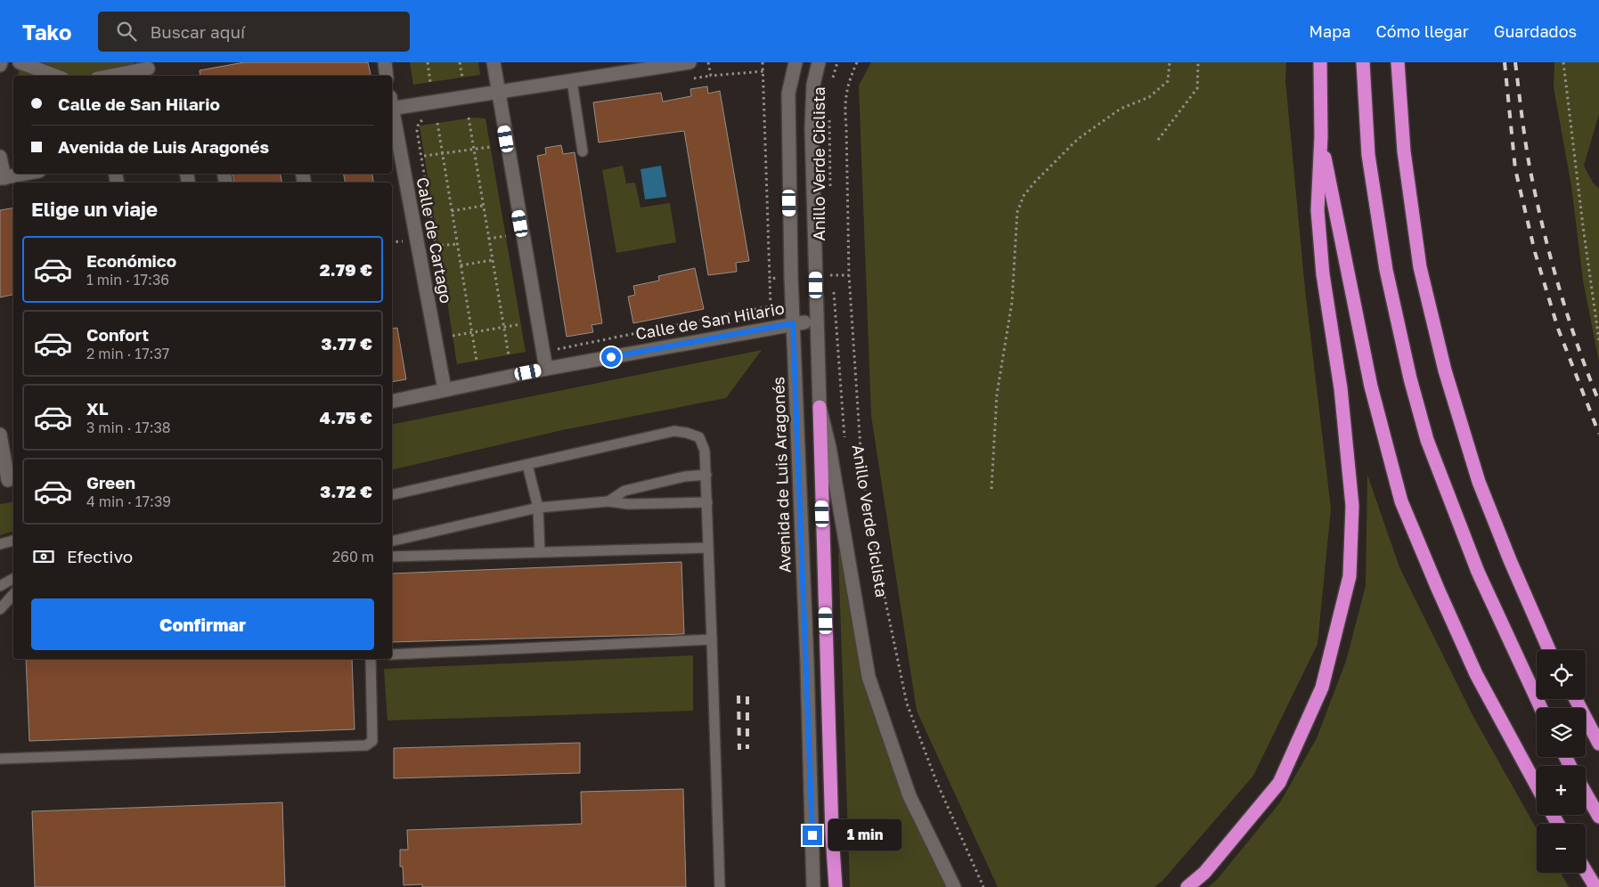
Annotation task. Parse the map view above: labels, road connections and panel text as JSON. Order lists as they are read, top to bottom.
{
  "streets": {
    "street": ["Calle de Cartago", "Calle de San Hilario", "Avenida de Luis Aragonés"],
    "path": ["Anillo Verde Ciclista"]
  },
  "crossings": [
    ["Calle de Cartago", "Calle de San Hilario"],
    ["Calle de San Hilario", "Avenida de Luis Aragonés"]
  ],
  "page": {
    "header": "Tako",
    "search": "Buscar aquí",
    "nav": ["Mapa", "Cómo llegar", "Guardados"],
    "banner": ["Calle de San Hilario", "Avenida de Luis Aragonés"],
    "heading": "Elige un viaje",
    "list": [
      {
        "name": "Económico",
        "note": "1 min · 17:36",
        "value": "2.79 €"
      },
      {
        "name": "Confort",
        "note": "2 min · 17:37",
        "value": "3.77 €"
      },
      {
        "name": "XL",
        "note": "3 min · 17:38",
        "value": "4.75 €"
      },
      {
        "name": "Green",
        "note": "4 min · 17:39",
        "value": "3.72 €"
      }
    ],
    "pay": ["Efectivo", "260 m"],
    "buttons": "Confirmar",
    "map_buttons": ["+", "−"],
    "bubble": "1 min"
  }
}
